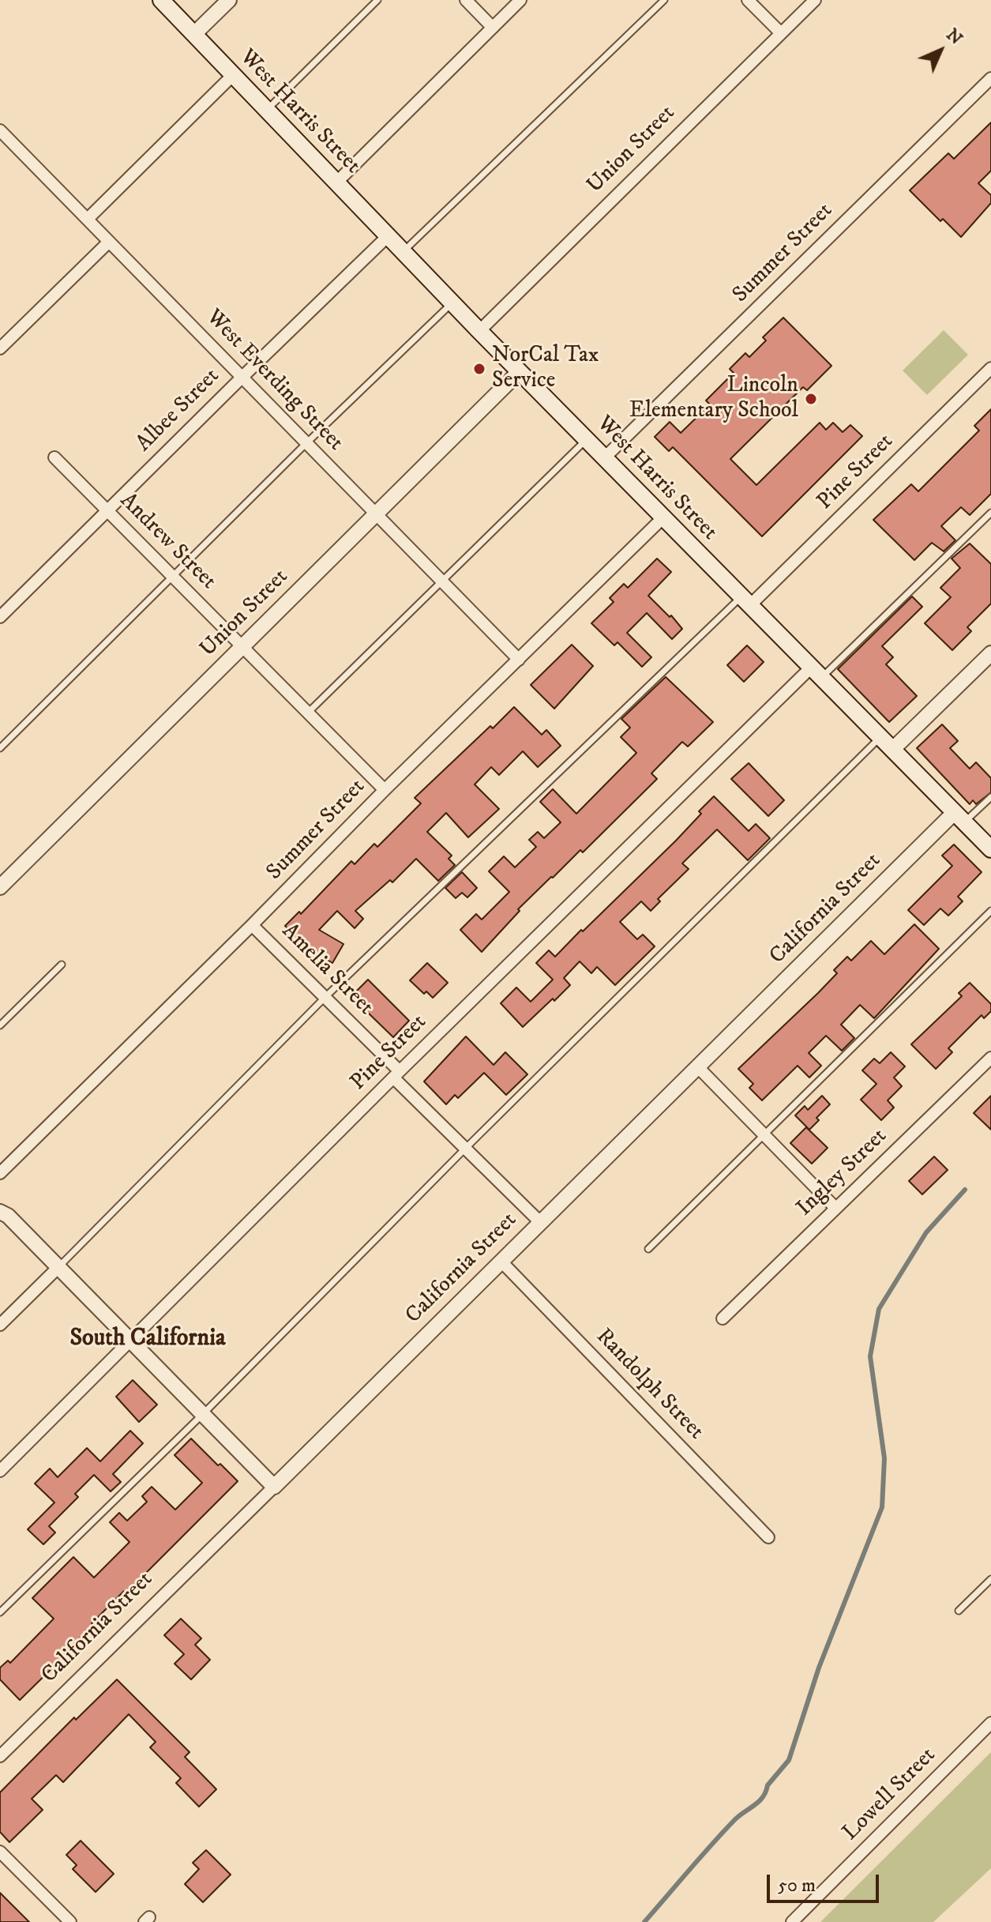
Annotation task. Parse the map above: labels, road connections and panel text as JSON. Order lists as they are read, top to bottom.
{
  "streets": {
    "main road": ["West Harris Street"],
    "street": [
      "Union Street",
      "Summer Street",
      "West Everding Street",
      "Albee Street",
      "Pine Street",
      "Andrew Street",
      "California Street",
      "Amelia Street",
      "Ingley Street",
      "Randolph Street",
      "Lowell Street"
    ]
  },
  "crossings": [
    ["West Harris Street", "Union Street"],
    ["West Harris Street", "Summer Street"],
    ["West Harris Street", "Albee Street"],
    ["West Harris Street", "Pine Street"],
    ["West Harris Street", "California Street"],
    ["Union Street", "West Everding Street"],
    ["Union Street", "Andrew Street"],
    ["Summer Street", "West Everding Street"],
    ["Summer Street", "Andrew Street"],
    ["Summer Street", "Amelia Street"],
    ["West Everding Street", "Albee Street"],
    ["Albee Street", "Andrew Street"],
    ["Pine Street", "Amelia Street"],
    ["California Street", "Amelia Street"],
    ["California Street", "Randolph Street"]
  ],
  "districts": ["South California"],
  "places": ["NorCal Tax Service", "Lincoln Elementary School"],
  "scale_bar": "50 m",
  "north": "top right"
}
